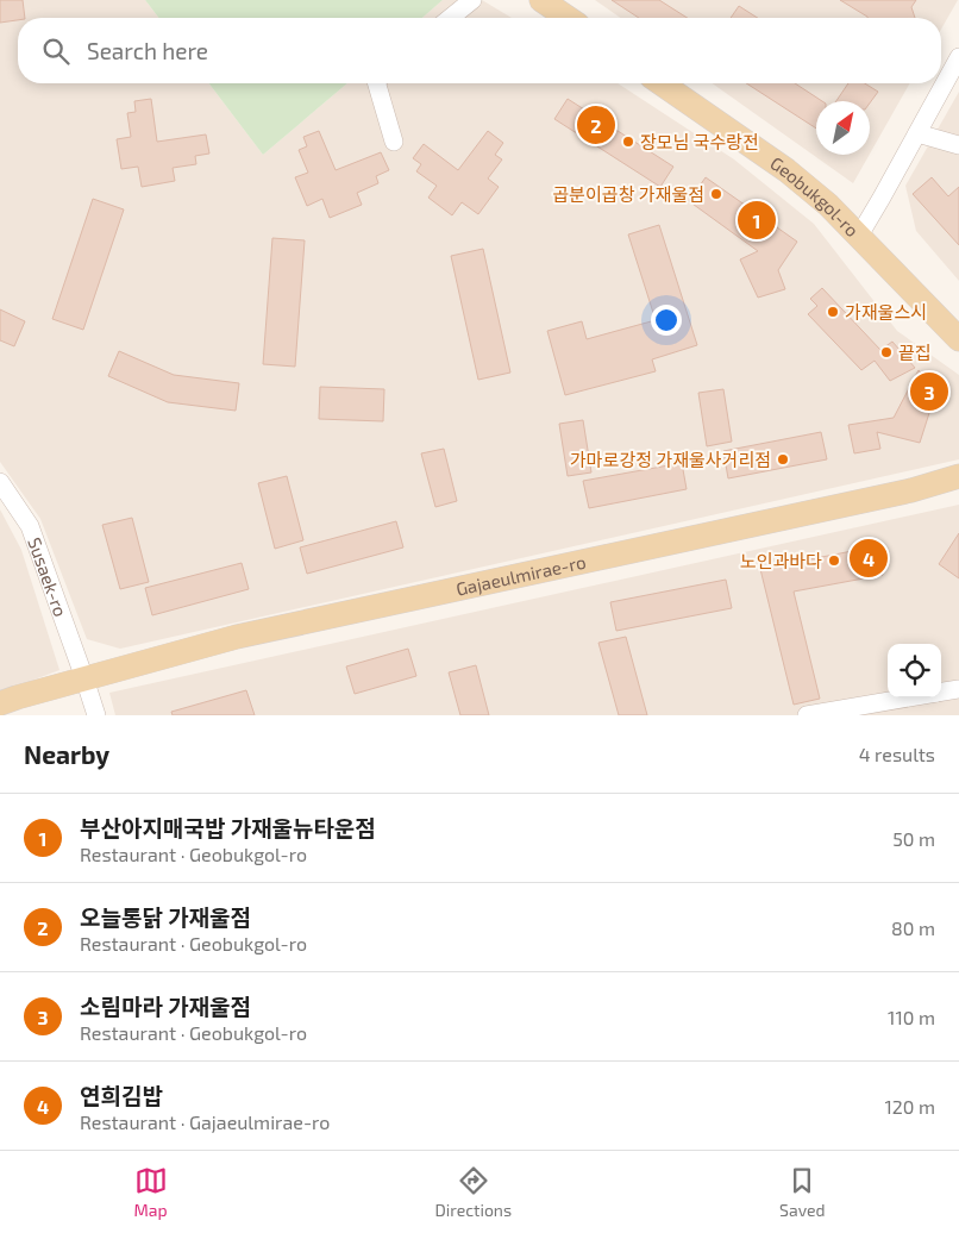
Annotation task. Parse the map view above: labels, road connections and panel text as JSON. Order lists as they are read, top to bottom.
{
  "streets": {
    "main road": ["Geobukgol-ro", "Gajaeulmirae-ro"],
    "street": ["Susaek-ro"]
  },
  "crossings": [
    ["Gajaeulmirae-ro", "Susaek-ro"]
  ],
  "places": [
    "장모님 국수랑전",
    "곱분이곱창 가재울점",
    "가재울스시",
    "끝집",
    "가마로강정 가재울사거리점",
    "노인과바다"
  ],
  "north": "top right",
  "page": {
    "search": "Search here",
    "pins": [
      "2",
      "1",
      "3",
      "4"
    ],
    "heading": ["Nearby", "4 results"],
    "list": [
      {
        "mark": "1",
        "name": "부산아지매국밥 가재울뉴타운점",
        "note": "Restaurant · Geobukgol-ro",
        "value": "50 m"
      },
      {
        "mark": "2",
        "name": "오늘통닭 가재울점",
        "note": "Restaurant · Geobukgol-ro",
        "value": "80 m"
      },
      {
        "mark": "3",
        "name": "소림마라 가재울점",
        "note": "Restaurant · Geobukgol-ro",
        "value": "110 m"
      },
      {
        "mark": "4",
        "name": "연희김밥",
        "note": "Restaurant · Gajaeulmirae-ro",
        "value": "120 m"
      }
    ],
    "nav": ["Map", "Directions", "Saved"]
  }
}
